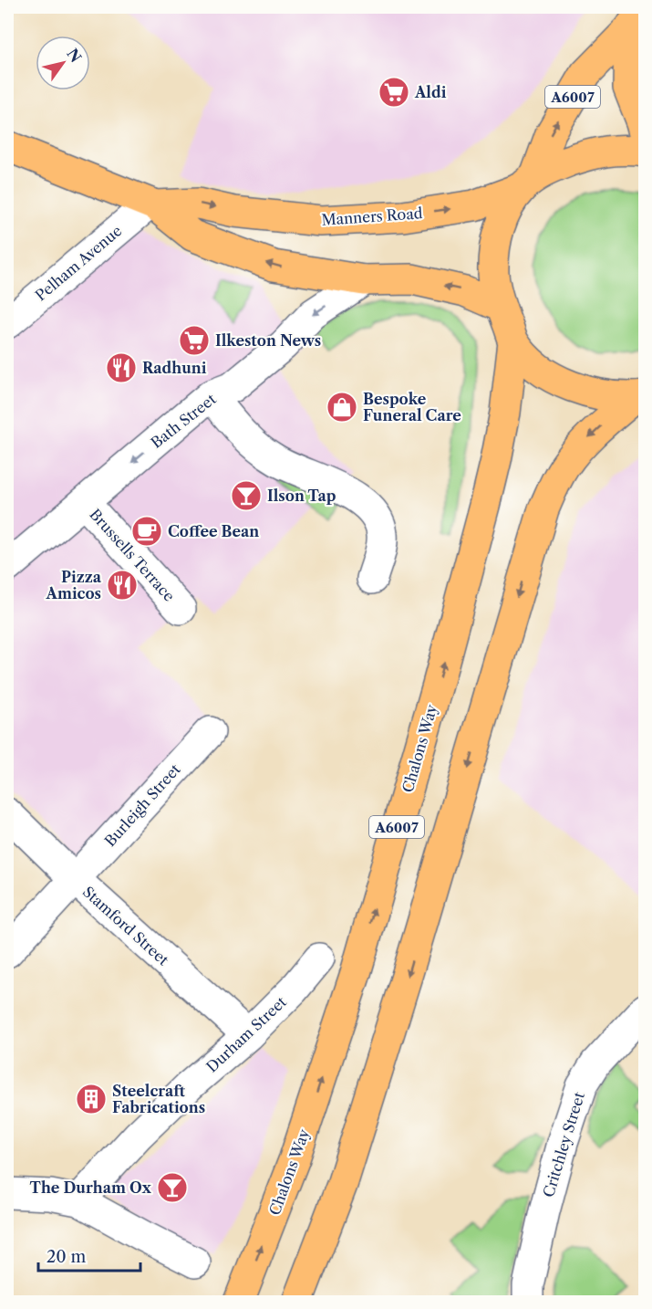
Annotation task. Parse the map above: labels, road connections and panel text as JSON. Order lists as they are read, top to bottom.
{
  "streets": {
    "main road": ["A6007", "Manners Road", "Chalons Way"],
    "street": [
      "Pelham Avenue",
      "Bath Street",
      "Brussells Terrace",
      "Burleigh Street",
      "Stamford Street",
      "Durham Street",
      "Critchley Street"
    ]
  },
  "crossings": [
    ["A6007", "Manners Road"],
    ["A6007", "Chalons Way"],
    ["Manners Road", "Pelham Avenue"],
    ["Manners Road", "Bath Street"],
    ["Bath Street", "Brussells Terrace"],
    ["Burleigh Street", "Stamford Street"],
    ["Stamford Street", "Durham Street"]
  ],
  "one_way": ["Bath Street"],
  "places": {
    "supermarket": ["Aldi", "Ilkeston News"],
    "restaurant": ["Radhuni", "Pizza Amicos"],
    "shop": ["Bespoke Funeral Care"],
    "bar": ["Ilson Tap", "The Durham Ox"],
    "cafe": ["Coffee Bean"],
    "building": ["Steelcraft Fabrications"]
  },
  "scale_bar": "20 m",
  "north": "top right"
}
